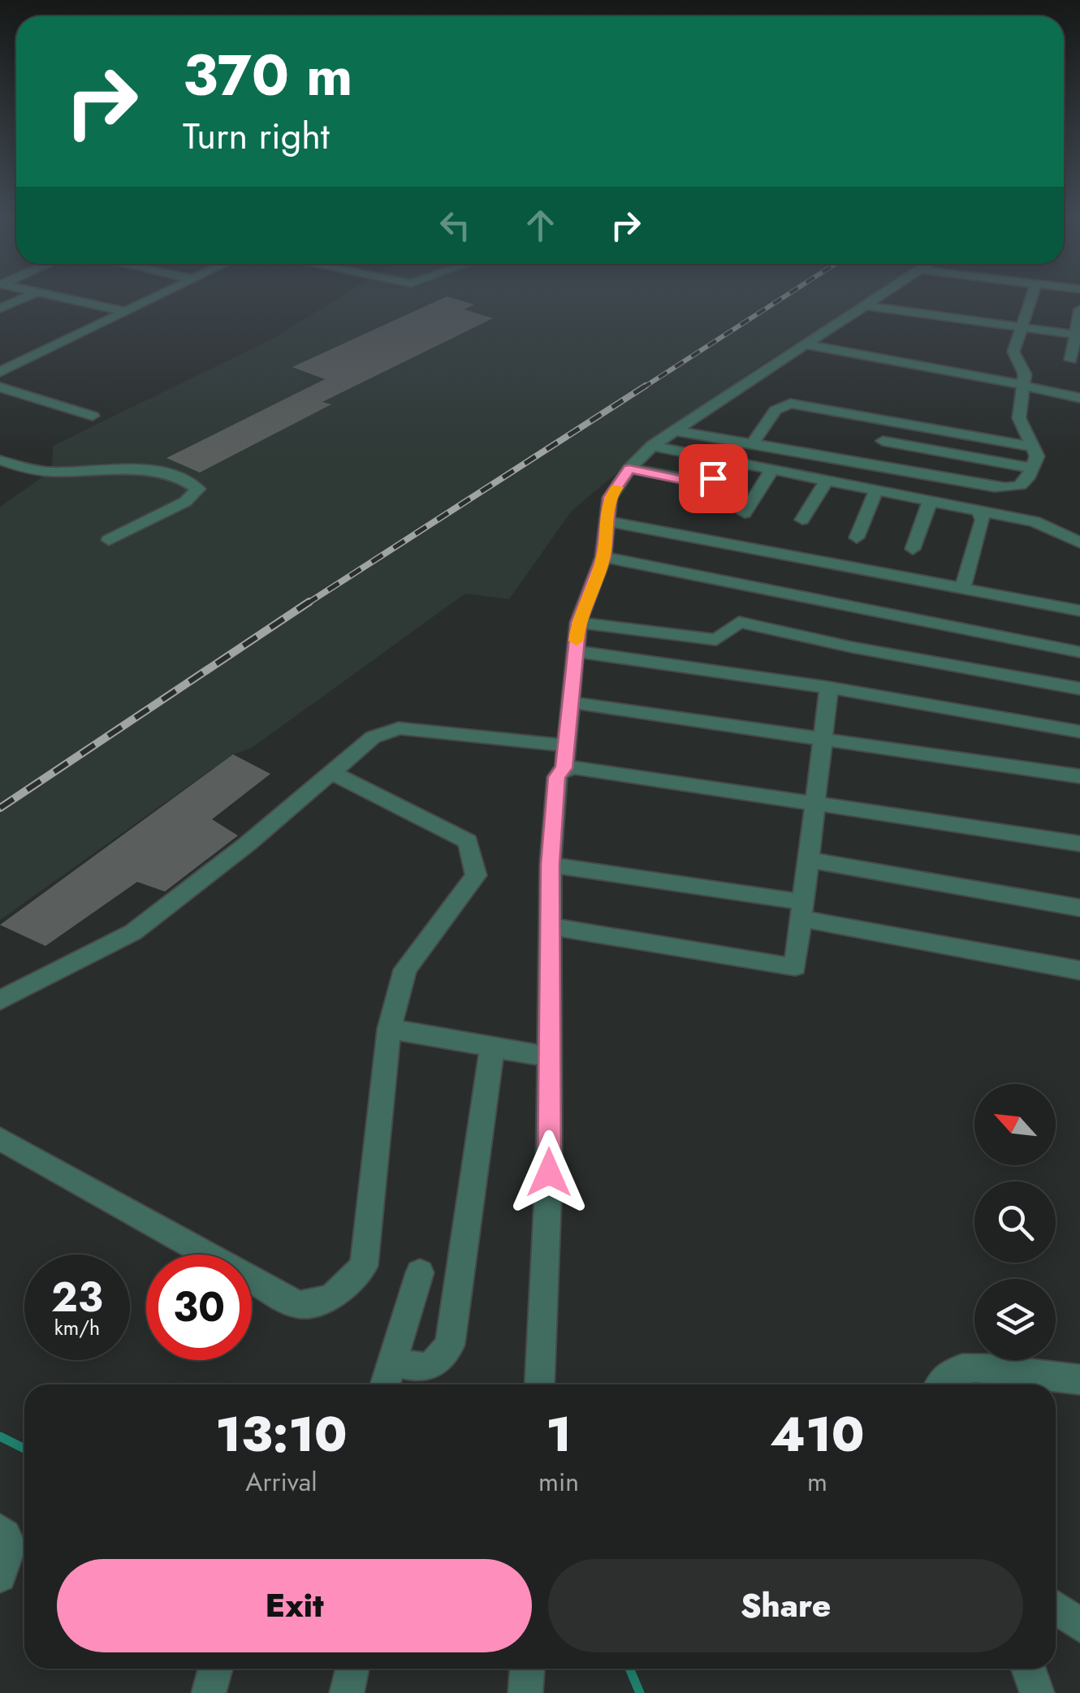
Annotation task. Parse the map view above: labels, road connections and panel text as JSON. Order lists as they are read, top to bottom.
{
  "north": "top left",
  "page": {
    "turn": ["370 m", "Turn right"],
    "speed": "23 km/h",
    "limit": "30",
    "eta": [
      "13:10",
      "Arrival",
      "1",
      "min",
      "410",
      "m"
    ],
    "buttons": ["Exit", "Share"]
  }
}
